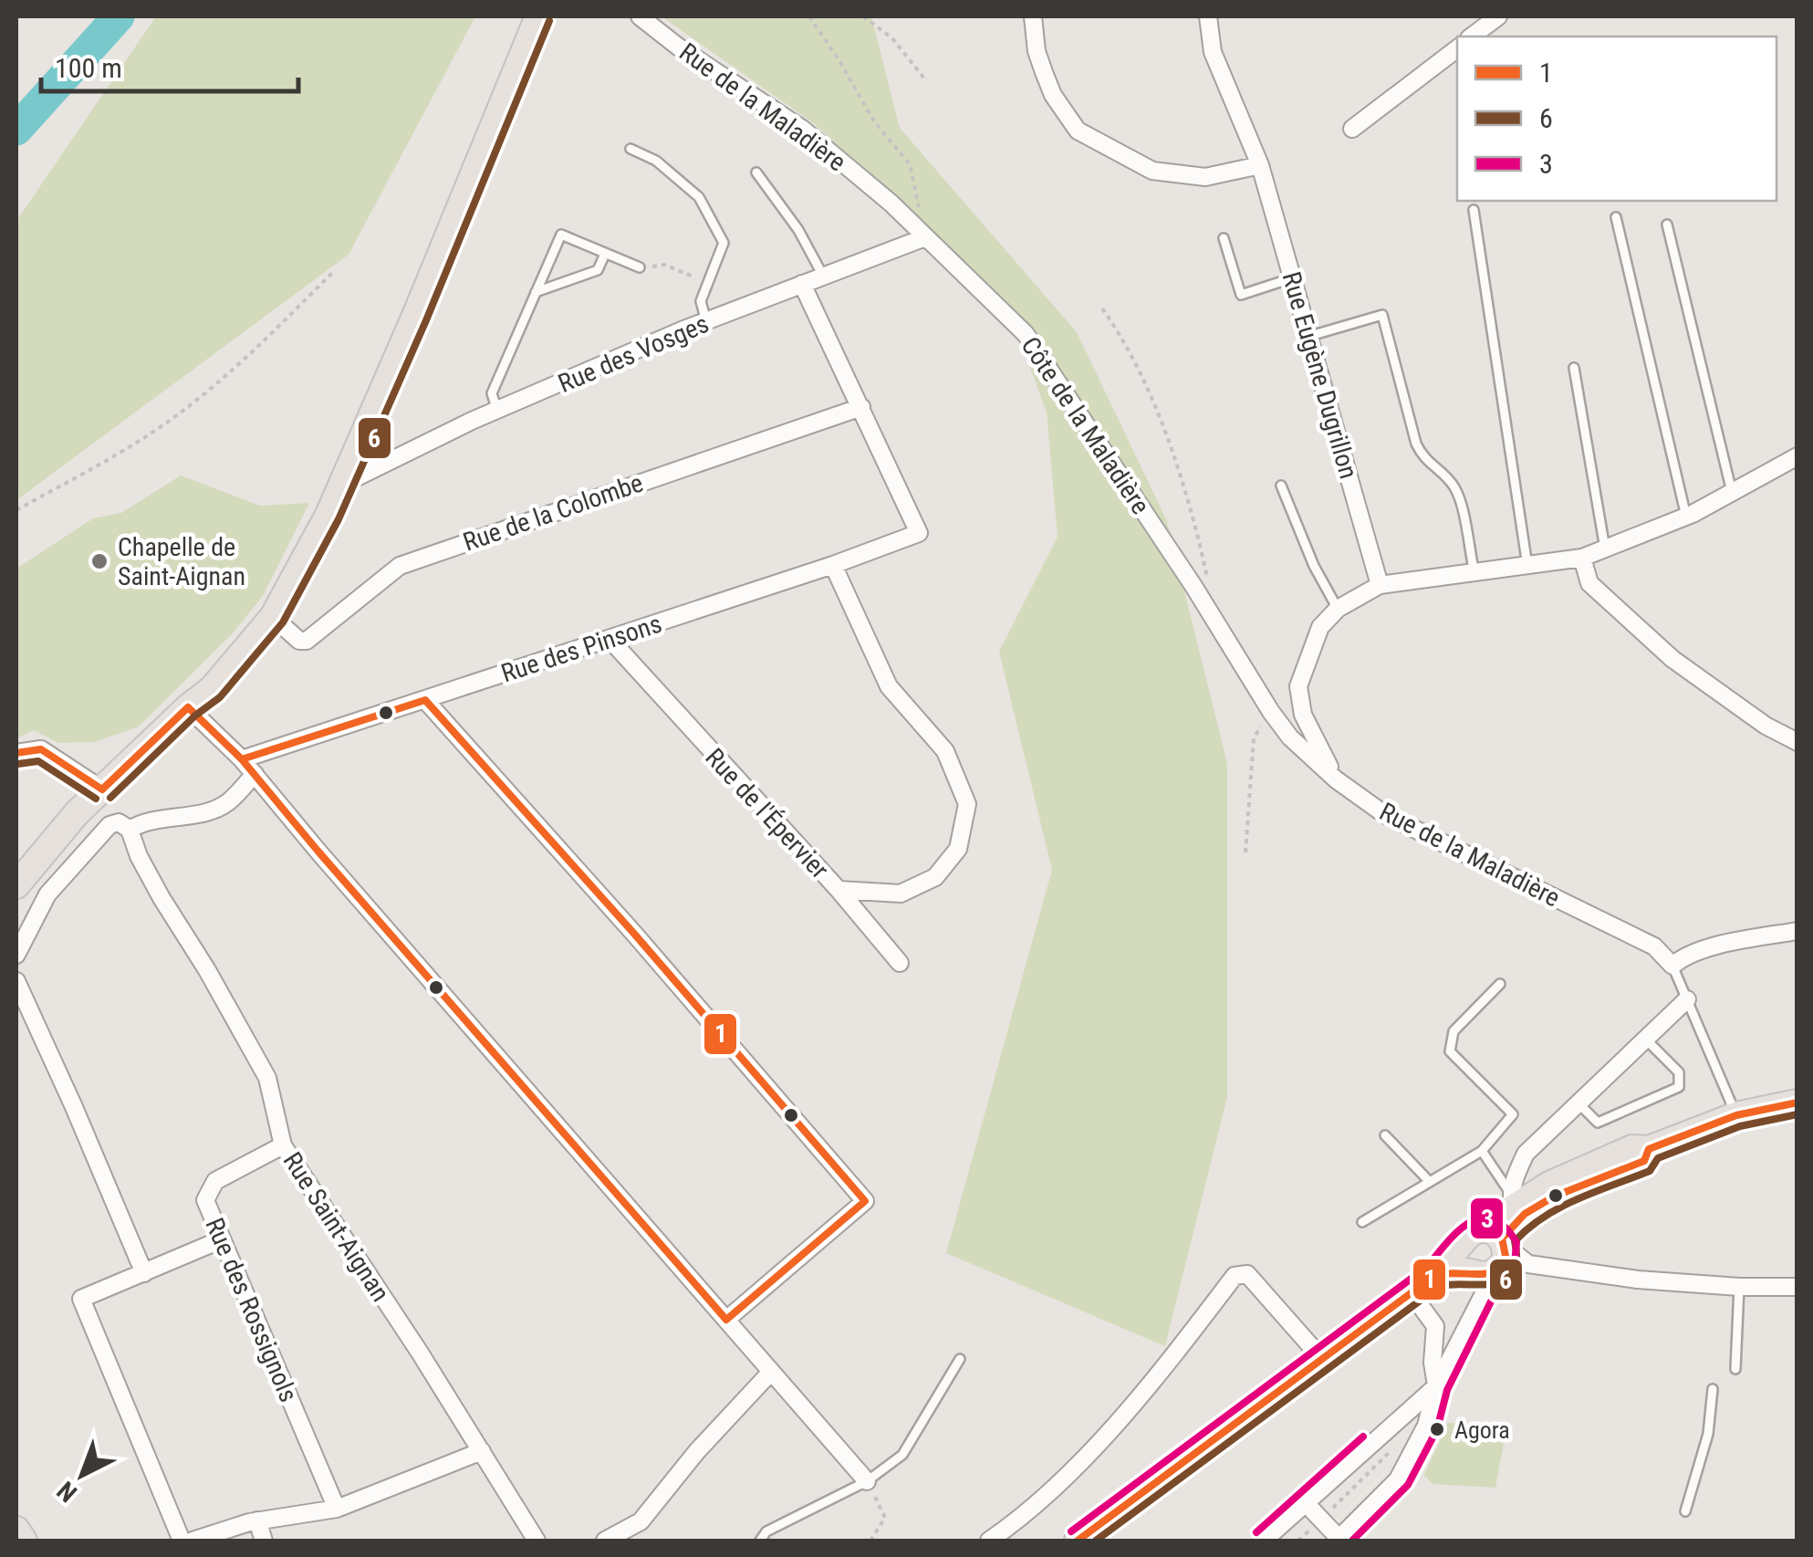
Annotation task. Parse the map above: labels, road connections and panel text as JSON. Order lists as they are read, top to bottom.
{
  "streets": {
    "street": [
      "Rue de la Maladière",
      "Rue des Vosges",
      "Rue Eugène Dugrillon",
      "Côte de la Maladière",
      "Rue de la Colombe",
      "Rue des Pinsons",
      "Rue de l'Épervier",
      "Rue Saint-Aignan",
      "Rue des Rossignols"
    ]
  },
  "crossings": [
    ["Rue de la Maladière", "Rue des Vosges"],
    ["Rue de la Maladière", "Côte de la Maladière"],
    ["Rue des Vosges", "Côte de la Maladière"],
    ["Rue de la Colombe", "Rue des Pinsons"],
    ["Rue des Pinsons", "Rue de l'Épervier"],
    ["Rue Saint-Aignan", "Rue des Rossignols"]
  ],
  "places": ["Chapelle de Saint-Aignan", "Agora"],
  "lines": ["transit line 6", "transit line 1", "transit line 3"],
  "legend": ["1", "6", "3"],
  "scale_bar": "100 m",
  "north": "bottom left"
}
